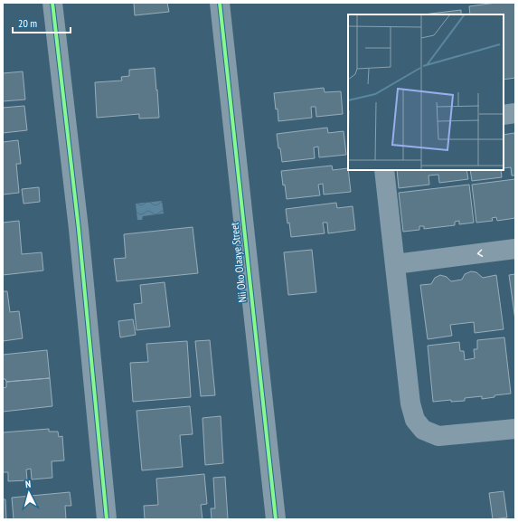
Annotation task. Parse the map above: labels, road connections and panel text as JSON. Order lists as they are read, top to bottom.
{
  "streets": {
    "street": ["Nii Oko Olaaye Street"]
  },
  "scale_bar": "20 m",
  "north": "top"
}
